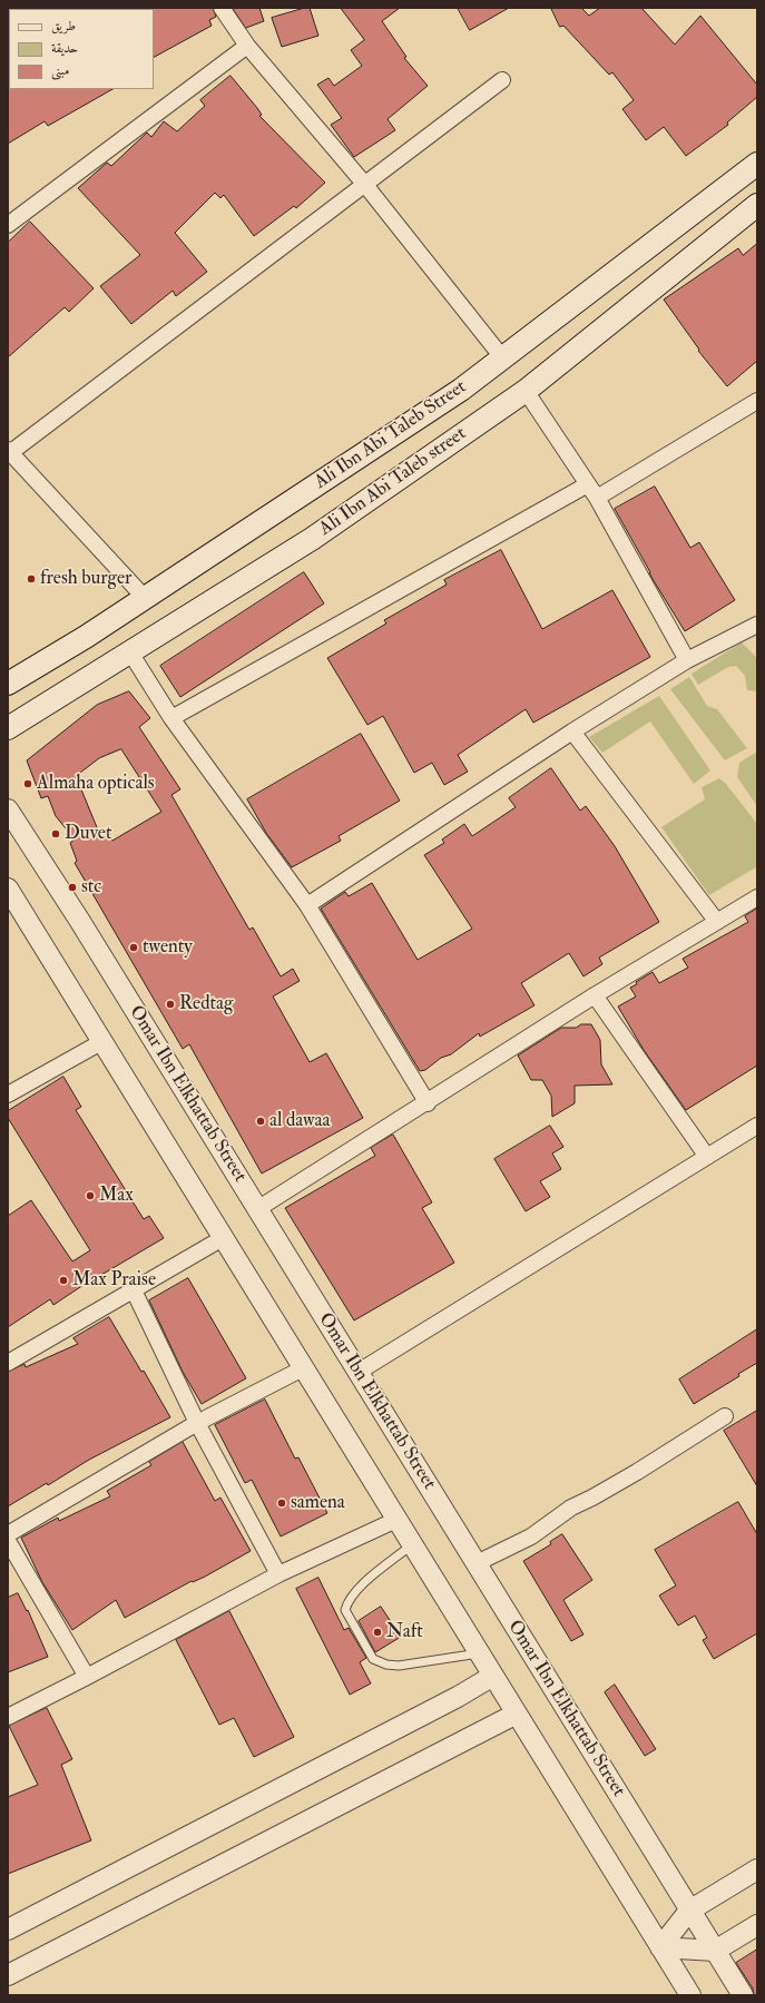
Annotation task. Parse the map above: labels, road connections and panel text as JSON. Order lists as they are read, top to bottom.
{
  "streets": {
    "main road": ["Ali Ibn Abi Taleb Street", "Ali Ibn Abi Taleb street"],
    "street": ["Omar Ibn Elkhattab Street"]
  },
  "places": [
    "fresh burger",
    "Almaha opticals",
    "Duvet",
    "stc",
    "twenty",
    "Redtag",
    "al dawaa",
    "Max",
    "Max Praise",
    "samena",
    "Naft"
  ],
  "legend": ["طريق", "حديقة", "مبنى"]
}
